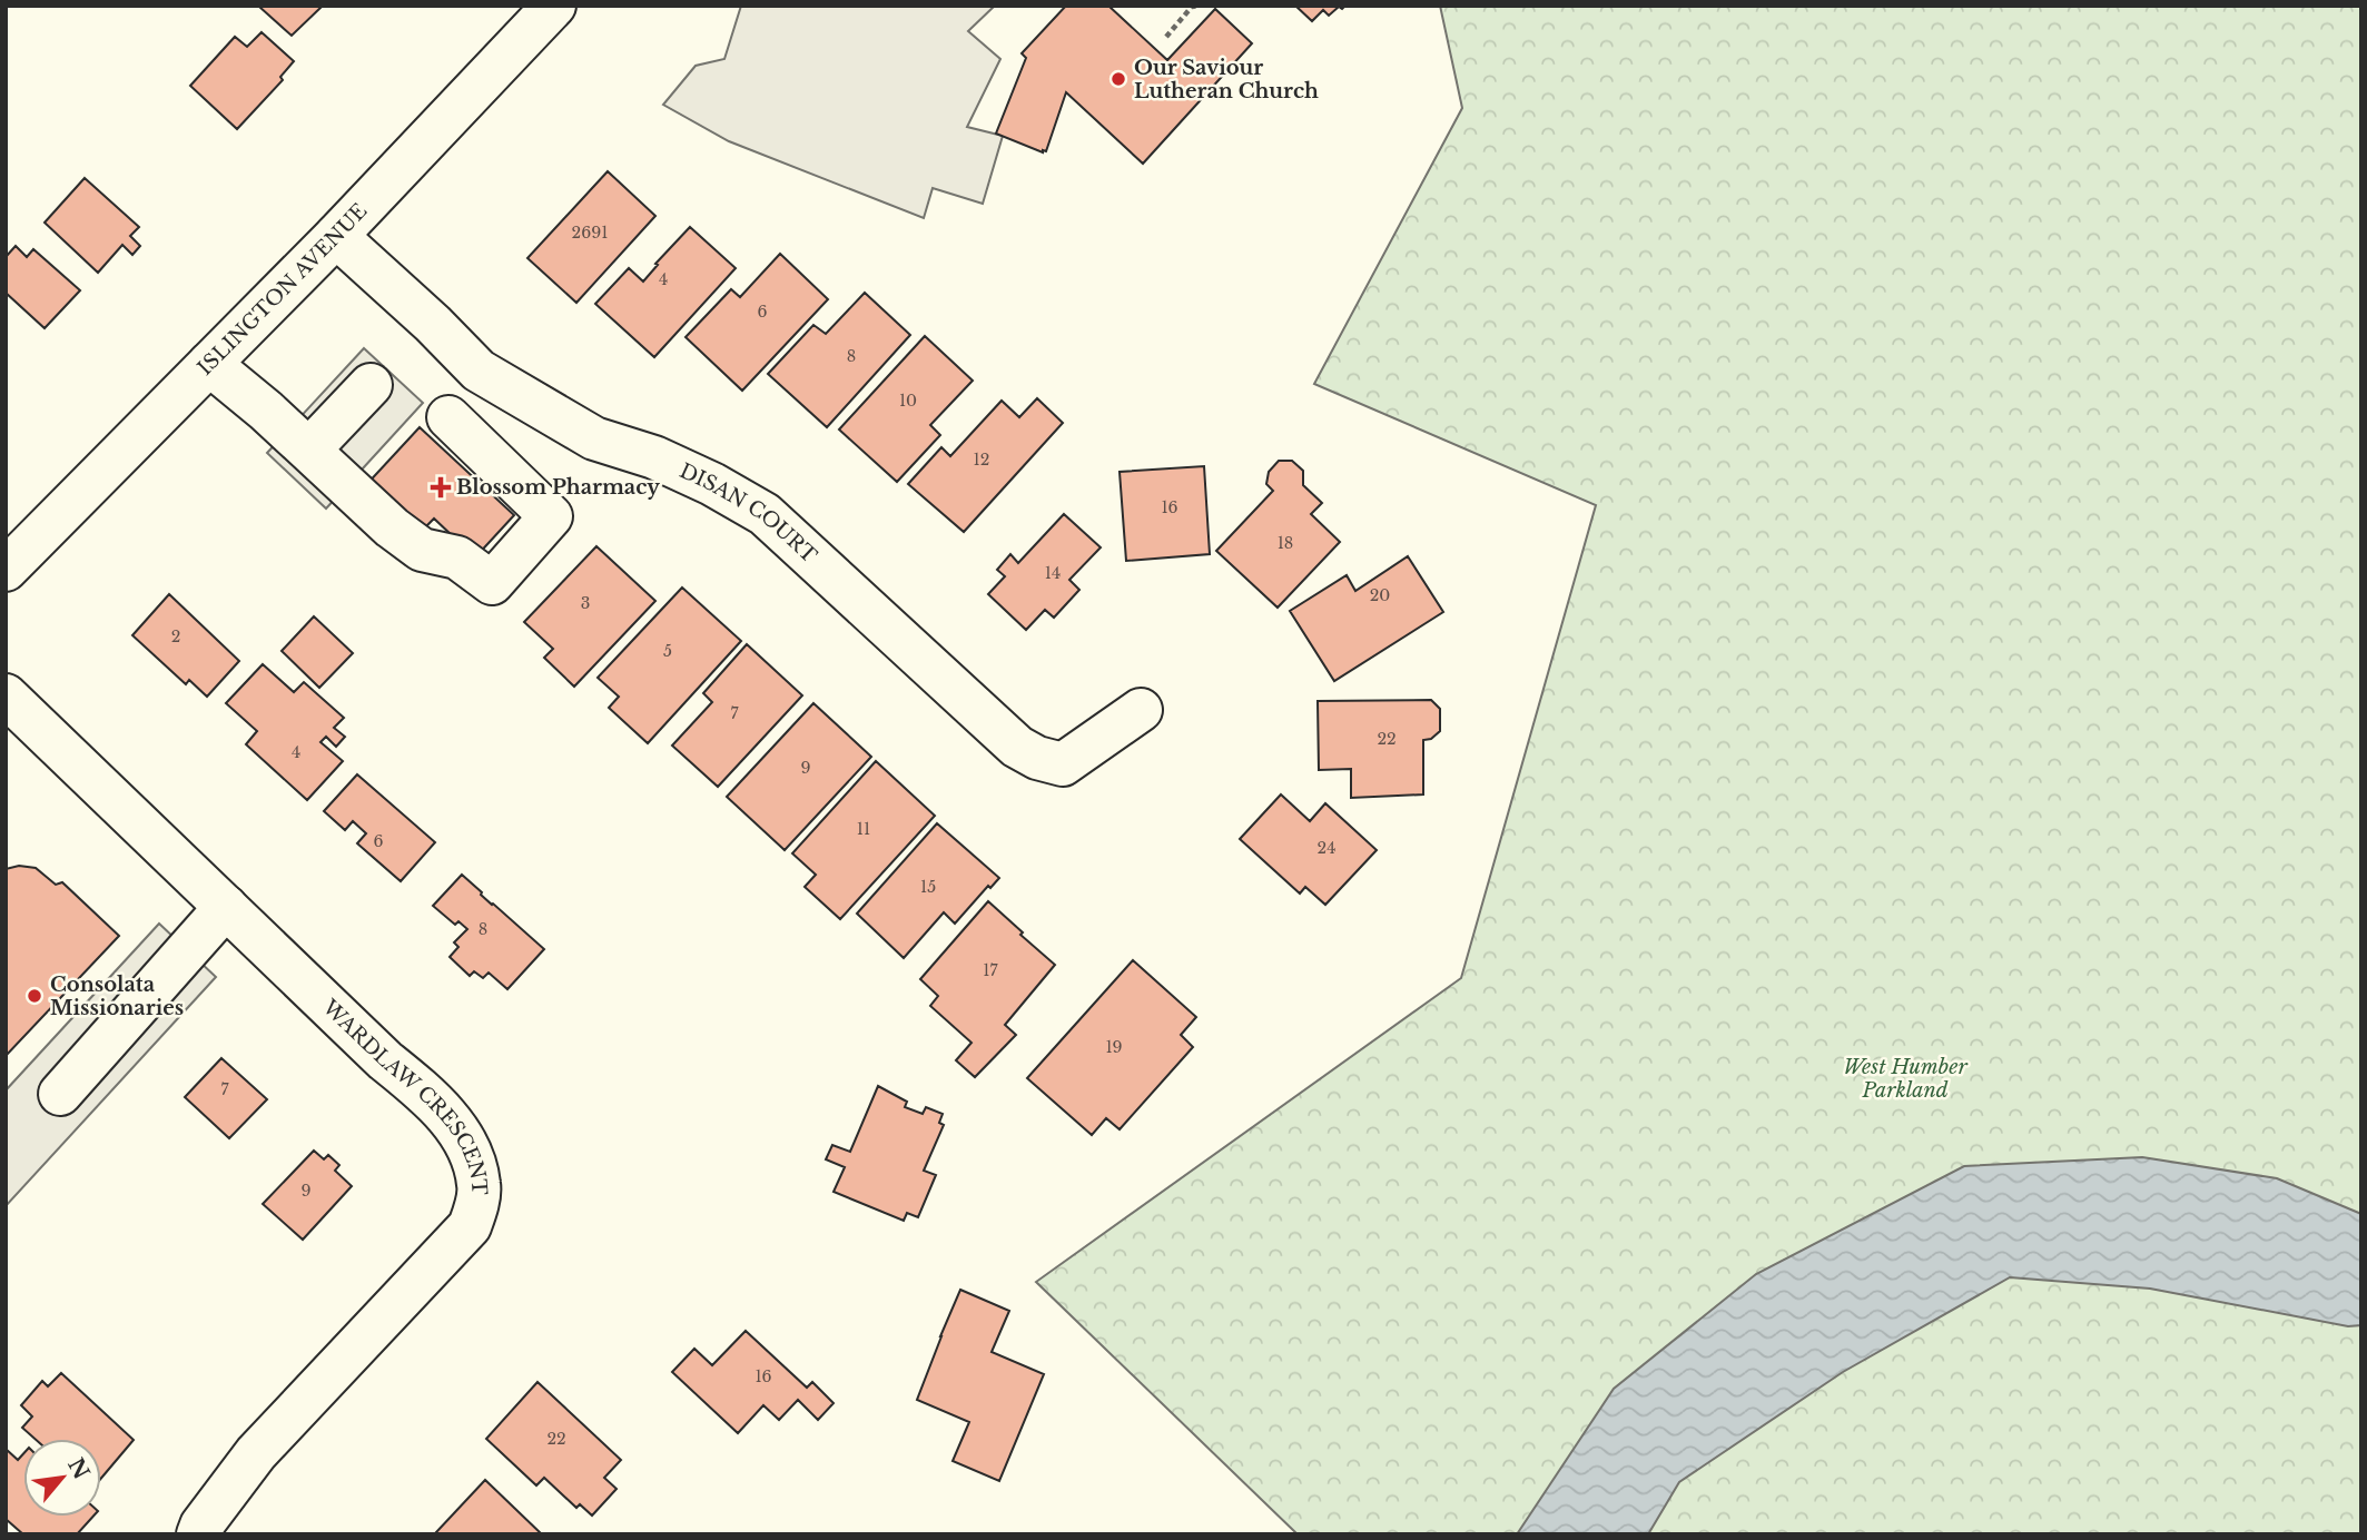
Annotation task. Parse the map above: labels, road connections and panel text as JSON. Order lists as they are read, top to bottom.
{
  "streets": {
    "street": ["ISLINGTON AVENUE", "DISAN COURT", "WARDLAW CRESCENT"]
  },
  "crossings": [
    ["ISLINGTON AVENUE", "DISAN COURT"]
  ],
  "parks": ["West Humber Parkland"],
  "places": {
    "other": ["Our Saviour Lutheran Church", "Consolata Missionaries"],
    "health": ["Blossom Pharmacy"]
  },
  "house_numbers": [
    "2691",
    "4",
    "6",
    "8",
    "10",
    "12",
    "16",
    "18",
    "14",
    "20",
    "3",
    "2",
    "5",
    "7",
    "22",
    "4",
    "9",
    "11",
    "6",
    "24",
    "15",
    "8",
    "17",
    "19",
    "7",
    "9",
    "16",
    "22"
  ],
  "north": "top right"
}
